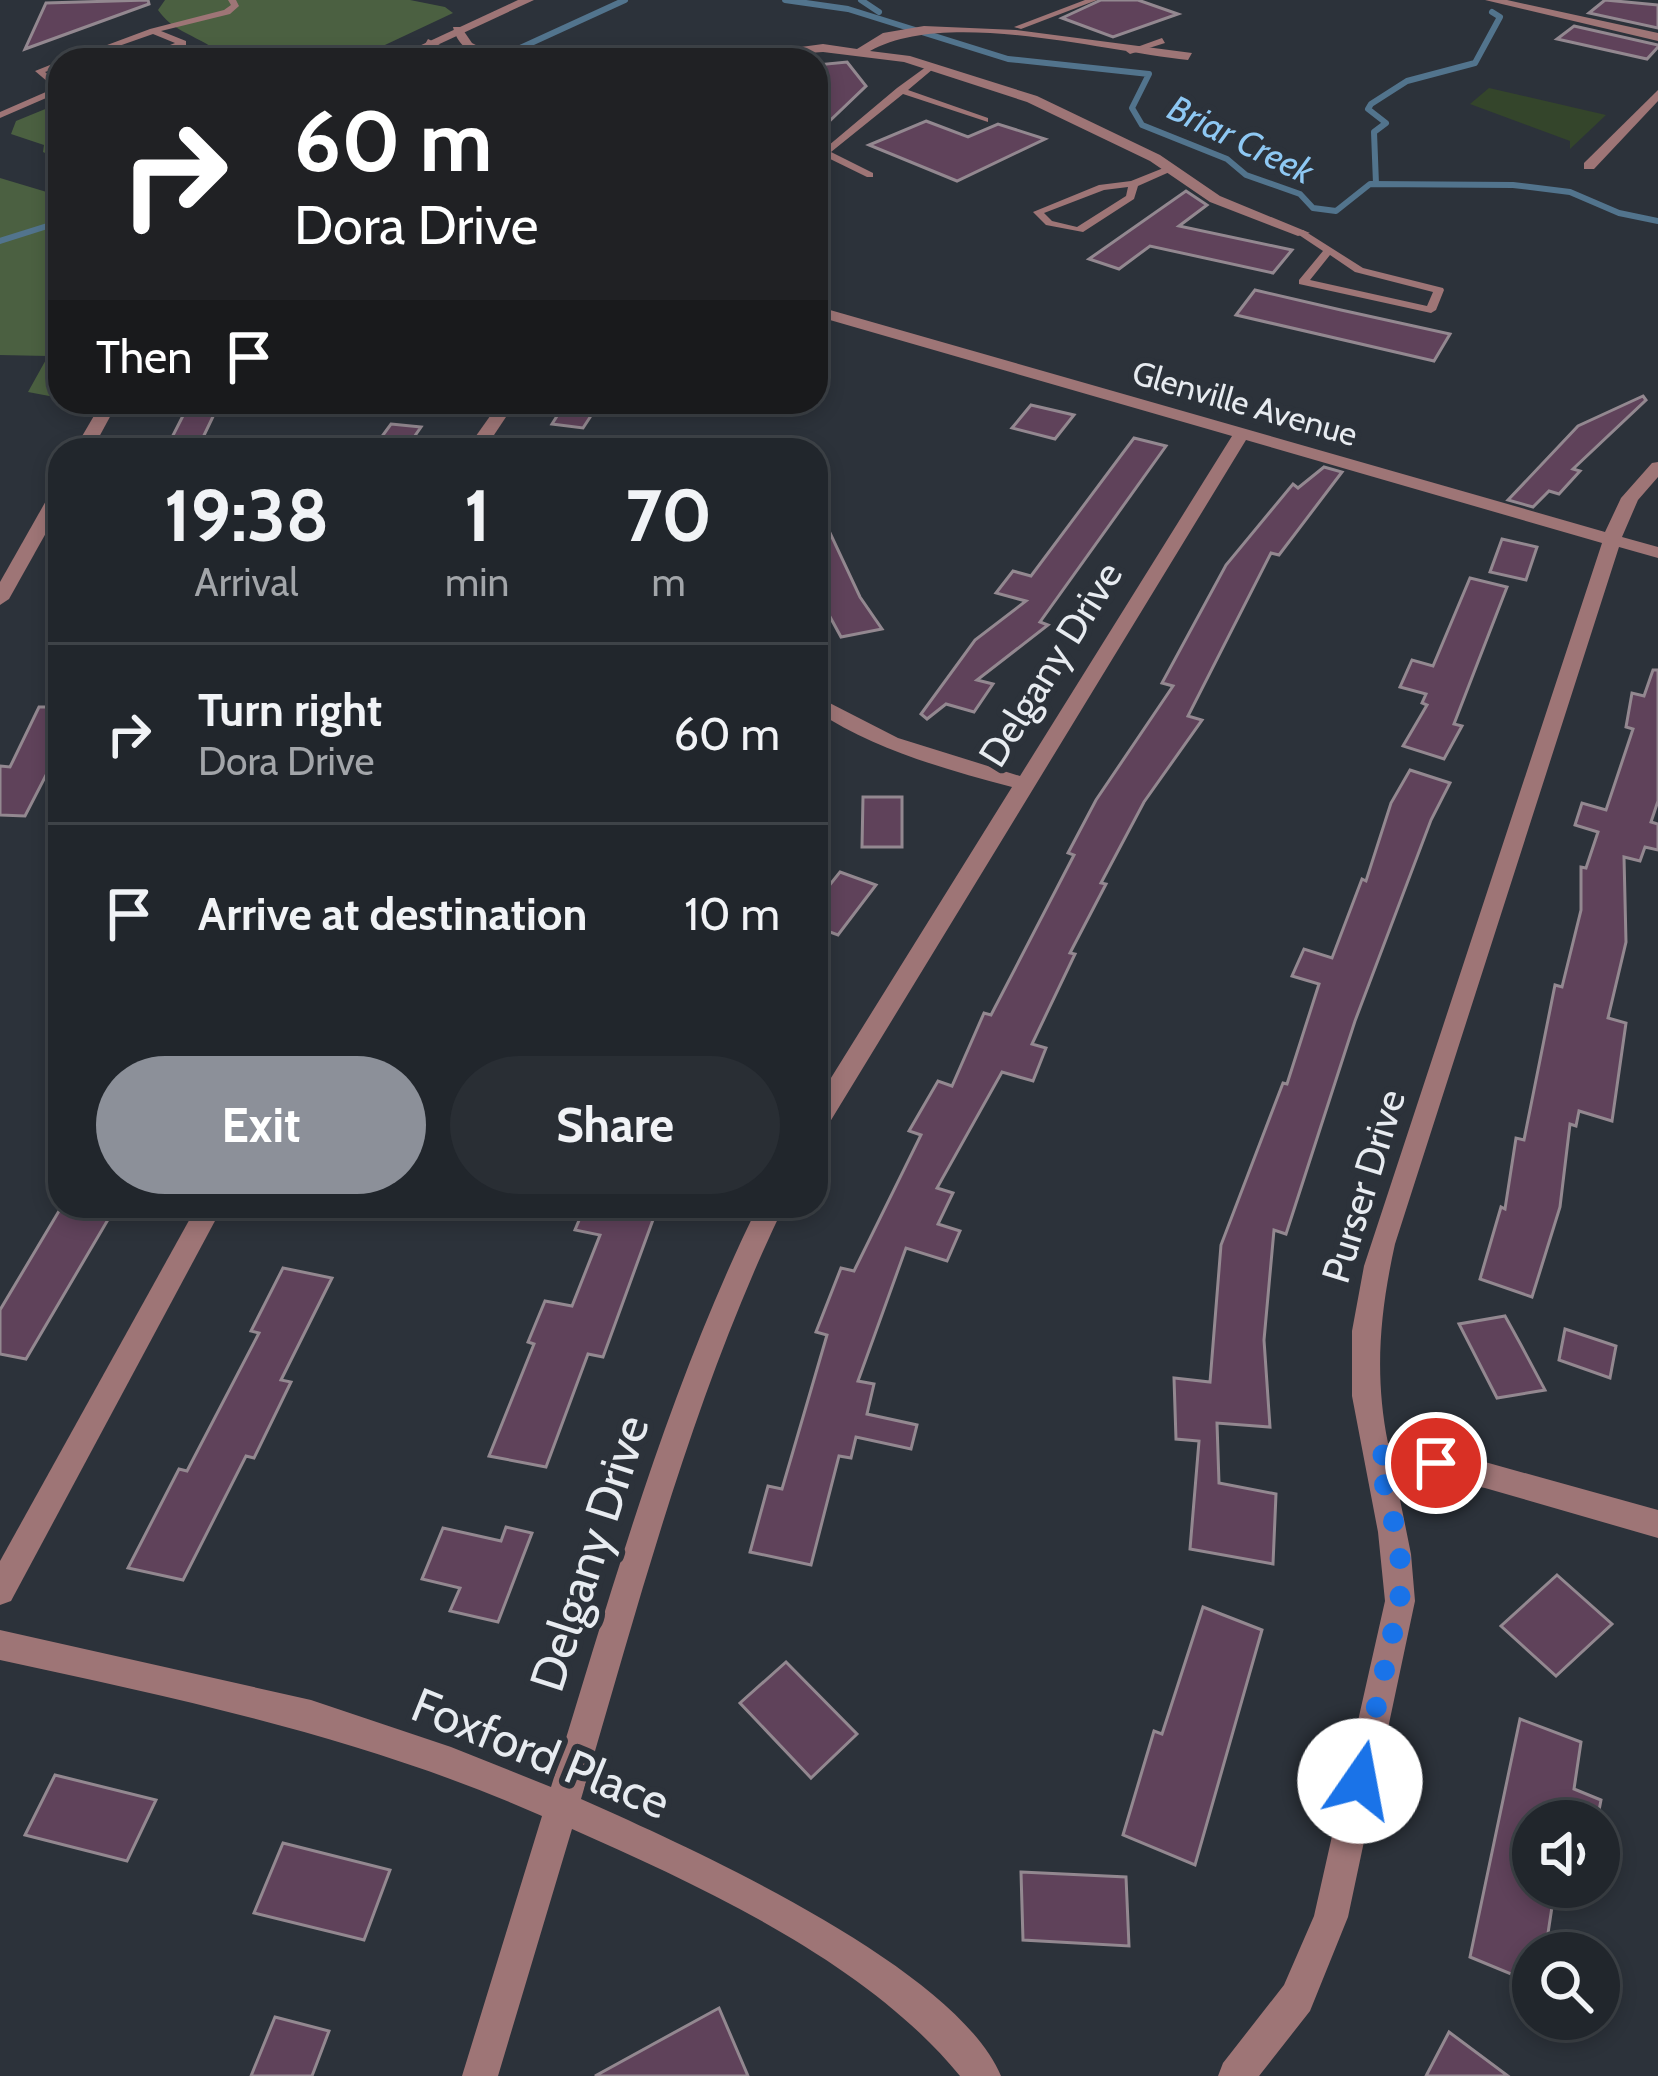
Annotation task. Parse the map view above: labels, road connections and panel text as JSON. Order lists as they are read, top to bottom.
{
  "streets": {
    "street": [
      "Glenville Avenue",
      "Delgany Drive",
      "Purser Drive",
      "Foxford Place"
    ]
  },
  "crossings": [
    ["Glenville Avenue", "Delgany Drive"],
    ["Glenville Avenue", "Purser Drive"],
    ["Delgany Drive", "Foxford Place"]
  ],
  "water": ["Briar Creek"],
  "page": {
    "turn": ["60 m", "Dora Drive"],
    "then": "Then",
    "eta": [
      "19:38",
      "Arrival",
      "1",
      "min",
      "70",
      "m"
    ],
    "list": [
      {
        "name": "Turn right",
        "note": "Dora Drive",
        "value": "60 m"
      },
      {
        "name": "Arrive at destination",
        "value": "10 m"
      }
    ],
    "buttons": ["Exit", "Share"]
  }
}
